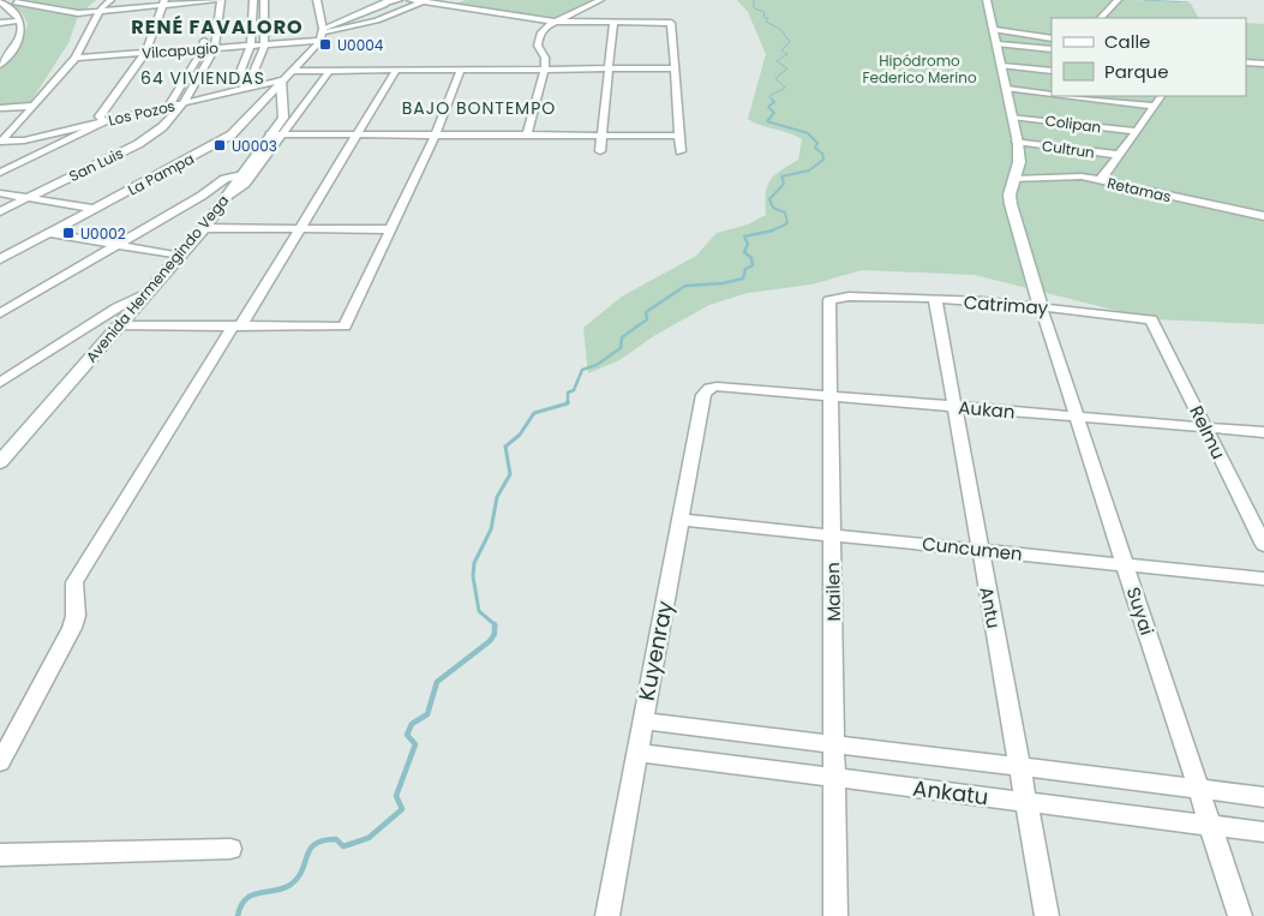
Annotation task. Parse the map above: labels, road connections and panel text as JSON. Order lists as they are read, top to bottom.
{
  "streets": {
    "street": [
      "Vilcapugio",
      "Los Pozos",
      "Colipan",
      "Cultrun",
      "San Luis",
      "La Pampa",
      "Retamas",
      "Avenida Hermenegindo Vega",
      "Catrimay",
      "Aukan",
      "Relmu",
      "Cuncumen",
      "Mailen",
      "Antu",
      "Suyai",
      "Kuyenray",
      "Ankatu"
    ]
  },
  "crossings": [
    ["Vilcapugio", "San Luis"],
    ["Vilcapugio", "La Pampa"],
    ["Los Pozos", "San Luis"],
    ["Los Pozos", "La Pampa"],
    ["Los Pozos", "Avenida Hermenegindo Vega"],
    ["La Pampa", "Avenida Hermenegindo Vega"],
    ["Catrimay", "Relmu"],
    ["Catrimay", "Mailen"],
    ["Catrimay", "Antu"],
    ["Catrimay", "Suyai"],
    ["Aukan", "Relmu"],
    ["Aukan", "Mailen"],
    ["Aukan", "Antu"],
    ["Aukan", "Suyai"],
    ["Aukan", "Kuyenray"],
    ["Cuncumen", "Mailen"],
    ["Cuncumen", "Antu"],
    ["Cuncumen", "Suyai"],
    ["Cuncumen", "Kuyenray"],
    ["Mailen", "Ankatu"],
    ["Antu", "Ankatu"],
    ["Suyai", "Ankatu"],
    ["Kuyenray", "Ankatu"]
  ],
  "districts": ["RENÉ FAVALORO", "64 VIVIENDAS", "BAJO BONTEMPO"],
  "parks": ["Hipódromo Federico Merino"],
  "places": {
    "transit": ["U0004", "U0003", "U0002"]
  },
  "legend": ["Calle", "Parque"]
}
